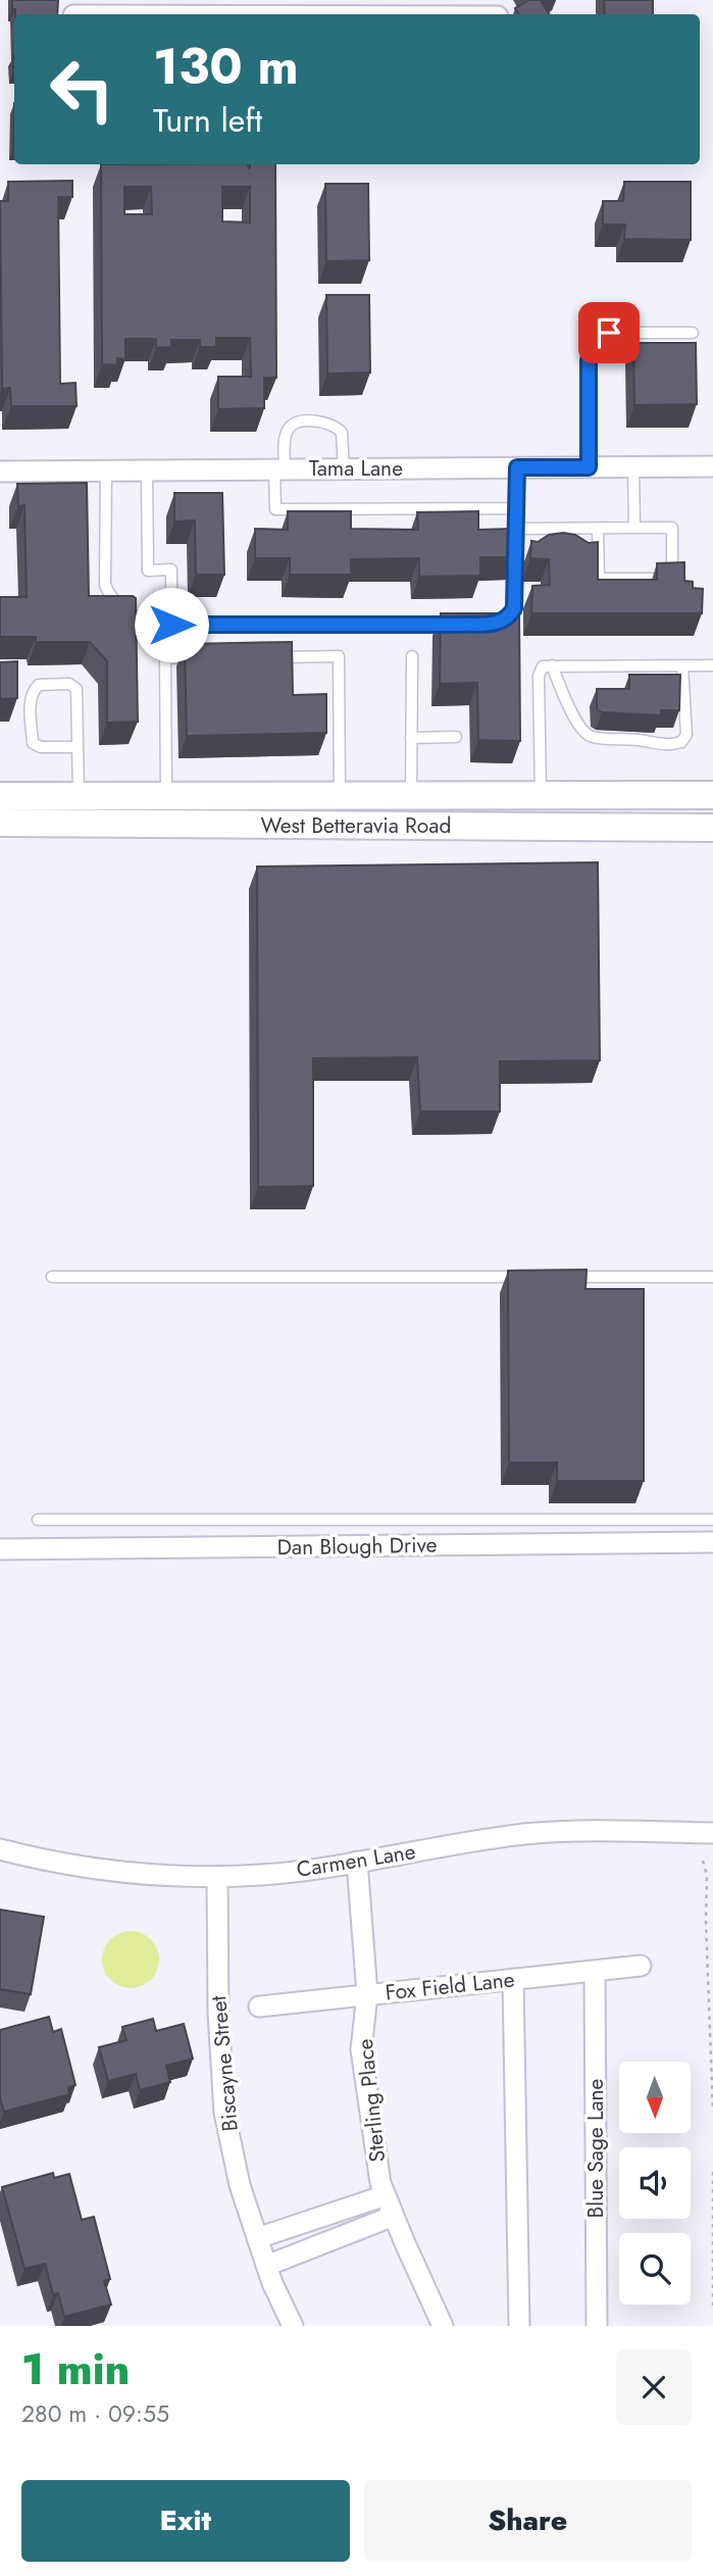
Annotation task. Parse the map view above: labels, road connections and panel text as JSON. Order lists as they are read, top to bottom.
{
  "streets": {
    "main road": ["West Betteravia Road"],
    "street": [
      "Tama Lane",
      "Dan Blough Drive",
      "Carmen Lane",
      "Fox Field Lane",
      "Biscayne Street",
      "Sterling Place",
      "Blue Sage Lane"
    ]
  },
  "crossings": [
    ["Carmen Lane", "Biscayne Street"],
    ["Carmen Lane", "Sterling Place"],
    ["Fox Field Lane", "Sterling Place"],
    ["Fox Field Lane", "Blue Sage Lane"]
  ],
  "north": "bottom",
  "page": {
    "turn": ["130 m", "Turn left"],
    "heading": ["1 min", "280 m · 09:55"],
    "buttons": ["Exit", "Share"]
  }
}
